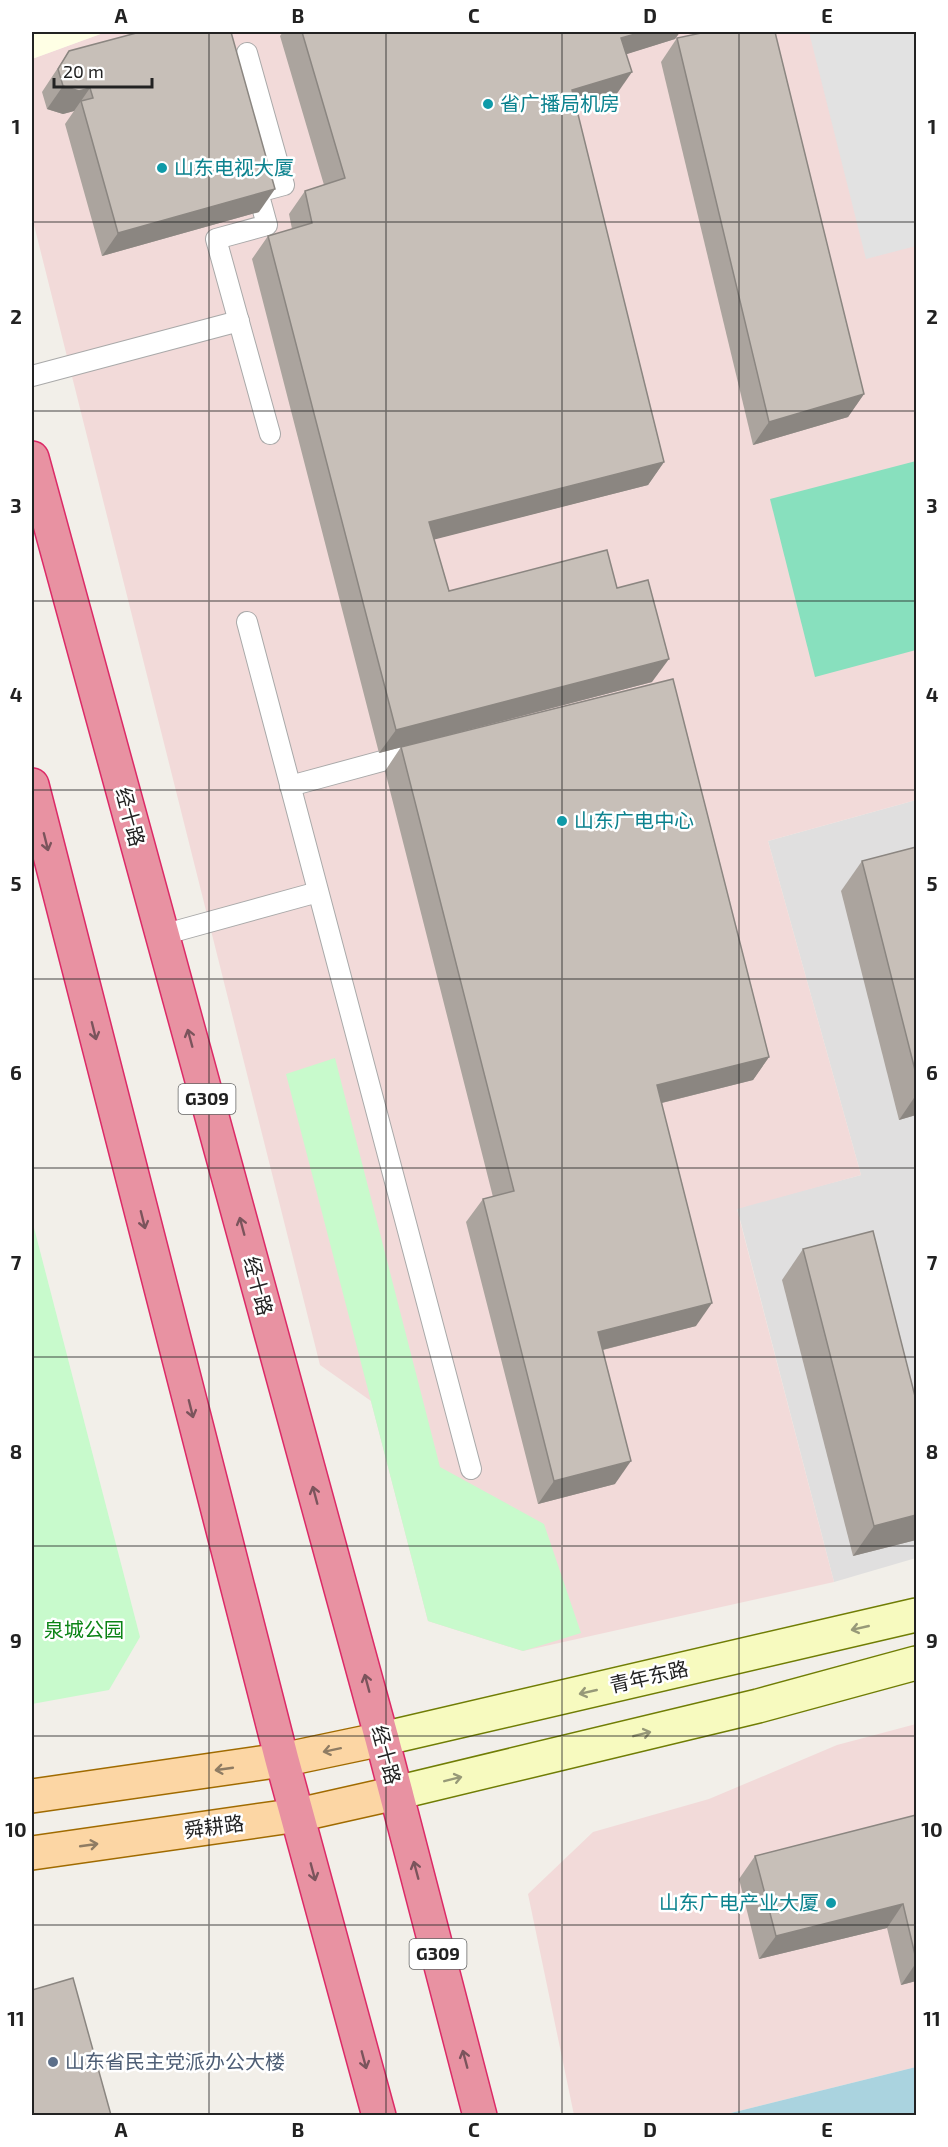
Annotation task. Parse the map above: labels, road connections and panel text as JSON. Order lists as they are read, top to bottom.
{
  "streets": {
    "highway": ["经十路", "G309"],
    "main road": ["青年东路", "舜耕路"]
  },
  "crossings": [
    ["经十路", "青年东路"],
    ["经十路", "舜耕路"]
  ],
  "parks": ["泉城公园"],
  "places": [
    "省广播局机房",
    "山东电视大厦",
    "山东广电中心",
    "山东广电产业大厦",
    "山东省民主党派办公大楼"
  ],
  "scale_bar": "20 m",
  "grid": {
    "columns": [
      "A",
      "B",
      "C",
      "D",
      "E"
    ],
    "rows": [
      "1",
      "2",
      "3",
      "4",
      "5",
      "6",
      "7",
      "8",
      "9",
      "10",
      "11"
    ]
  }
}
